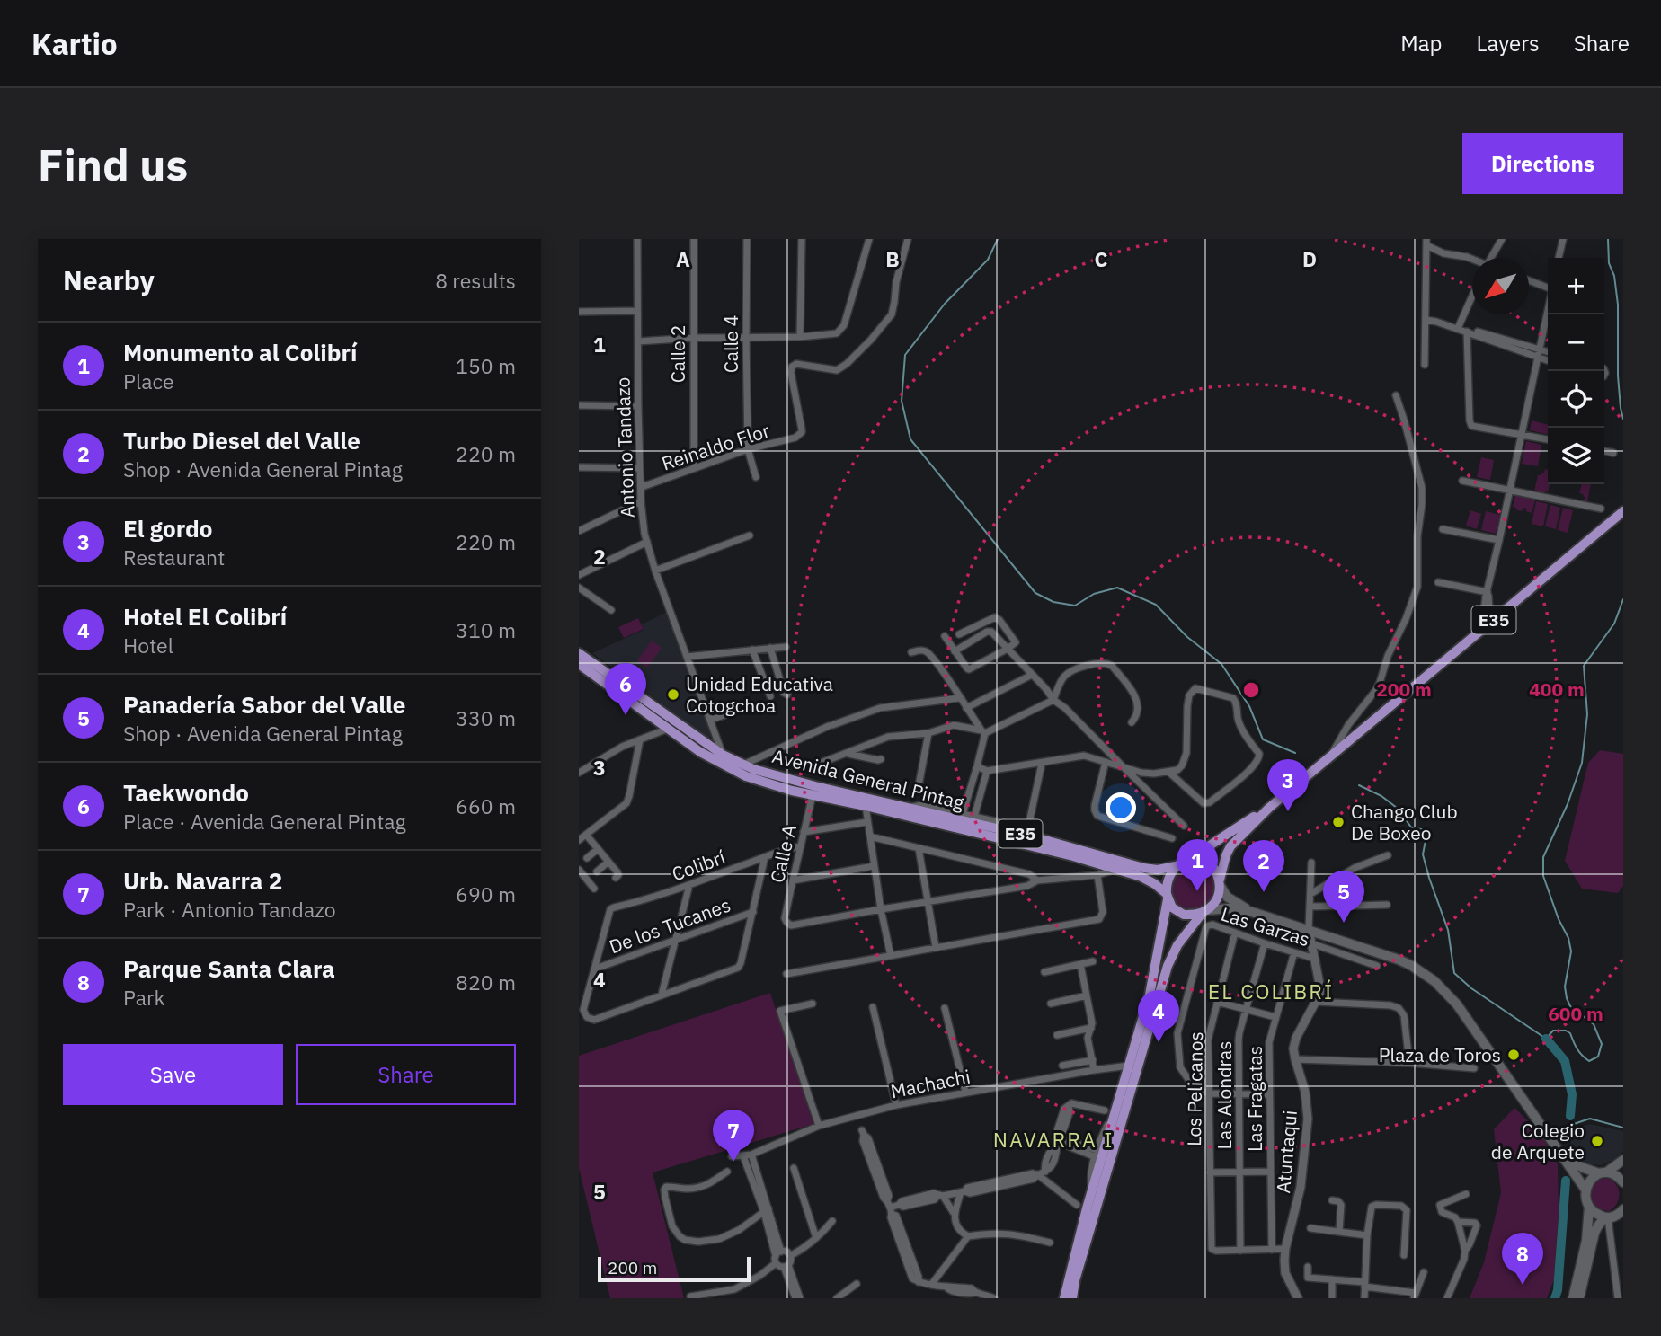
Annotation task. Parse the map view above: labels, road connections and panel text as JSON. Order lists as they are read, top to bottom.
{
  "streets": {
    "highway": ["E35", "Avenida General Pintag"],
    "street": [
      "Calle 4",
      "Calle 2",
      "Reinaldo Flor",
      "Antonio Tandazo",
      "Calle A",
      "Colibrí",
      "De los Tucanes",
      "Las Garzas",
      "Machachi",
      "Los Pelicanos",
      "Las Alondras",
      "Las Fragatas",
      "Atuntaqui"
    ]
  },
  "crossings": [
    ["Calle 4", "Reinaldo Flor"],
    ["Calle 2", "Reinaldo Flor"],
    ["Reinaldo Flor", "Antonio Tandazo"],
    ["Antonio Tandazo", "Avenida General Pintag"],
    ["E35", "Avenida General Pintag"],
    ["Avenida General Pintag", "Calle A"],
    ["Calle A", "Colibrí"],
    ["Colibrí", "De los Tucanes"],
    ["Las Garzas", "Los Pelicanos"],
    ["Las Garzas", "Las Alondras"],
    ["Las Garzas", "Las Fragatas"],
    ["Las Garzas", "Atuntaqui"],
    ["Los Pelicanos", "Las Alondras"]
  ],
  "districts": ["EL COLIBRÍ", "NAVARRA I"],
  "places": [
    "Unidad Educativa Cotogchoa",
    "Chango Club De Boxeo",
    "Plaza de Toros",
    "Colegio de Arquete"
  ],
  "scale_bar": "200 m",
  "north": "bottom left",
  "page": {
    "header": "Kartio",
    "nav": ["Map", "Layers", "Share"],
    "buttons": [
      "Directions",
      ["Save", "Share"]
    ],
    "title": "Find us",
    "heading": ["Nearby", "8 results"],
    "map_buttons": ["+", "−"],
    "list": [
      {
        "mark": "1",
        "name": "Monumento al Colibrí",
        "note": "Place",
        "value": "150 m"
      },
      {
        "mark": "2",
        "name": "Turbo Diesel del Valle",
        "note": "Shop · Avenida General Pintag",
        "value": "220 m"
      },
      {
        "mark": "3",
        "name": "El gordo",
        "note": "Restaurant",
        "value": "220 m"
      },
      {
        "mark": "4",
        "name": "Hotel El Colibrí",
        "note": "Hotel",
        "value": "310 m"
      },
      {
        "mark": "5",
        "name": "Panadería Sabor del Valle",
        "note": "Shop · Avenida General Pintag",
        "value": "330 m"
      },
      {
        "mark": "6",
        "name": "Taekwondo",
        "note": "Place · Avenida General Pintag",
        "value": "660 m"
      },
      {
        "mark": "7",
        "name": "Urb. Navarra 2",
        "note": "Park · Antonio Tandazo",
        "value": "690 m"
      },
      {
        "mark": "8",
        "name": "Parque Santa Clara",
        "note": "Park",
        "value": "820 m"
      }
    ],
    "pins": [
      "6",
      "3",
      "1",
      "2",
      "5",
      "4",
      "7",
      "8"
    ],
    "scale": "200 m"
  },
  "grid": {
    "columns": [
      "A",
      "B",
      "C",
      "D"
    ],
    "rows": [
      "1",
      "2",
      "3",
      "4",
      "5"
    ]
  },
  "rings": ["200 m", "400 m", "600 m"]
}
